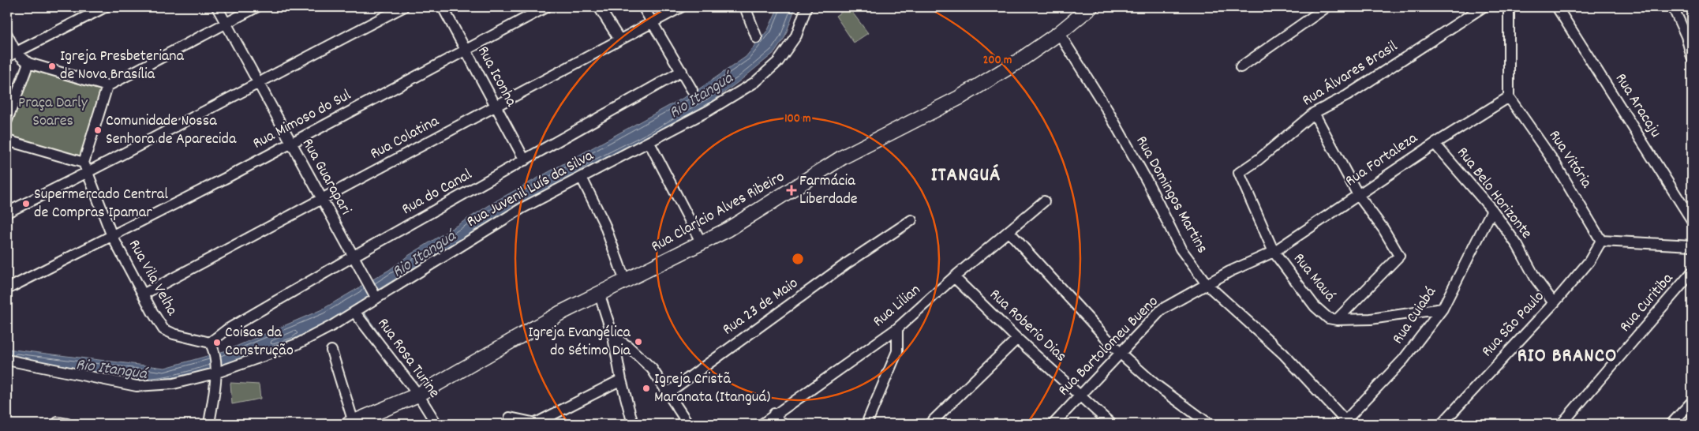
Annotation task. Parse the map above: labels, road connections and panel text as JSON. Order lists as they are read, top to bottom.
{
  "streets": {
    "street": [
      "Rua Álvares Brasil",
      "Rua Iconha",
      "Rua Aracaju",
      "Rua Mimoso do Sul",
      "Rua Colatina",
      "Rua Vitória",
      "Rua Fortaleza",
      "Rua Guarapari",
      "Rua Juvenil Luís da Silva",
      "Rua do Canal",
      "Rua Belo Horizonte",
      "Rua Domingos Martins",
      "Rua Clarício Alves Ribeiro",
      "Rua Vila Velha",
      "Rua Mauá",
      "Rua Curitiba",
      "Rua Lilian",
      "Rua 23 de Maio",
      "Rua Cuiabá",
      "Rua São Paulo",
      "Rua Roberio Dias",
      "Rua Bartolomeu Bueno",
      "Rua Rosa Turine"
    ]
  },
  "crossings": [
    ["Rua Álvares Brasil", "Rua Mauá"],
    ["Rua Iconha", "Rua Mimoso do Sul"],
    ["Rua Iconha", "Rua Colatina"],
    ["Rua Iconha", "Rua do Canal"],
    ["Rua Mimoso do Sul", "Rua Guarapari"],
    ["Rua Mimoso do Sul", "Rua Vila Velha"],
    ["Rua Colatina", "Rua Guarapari"],
    ["Rua Colatina", "Rua Vila Velha"],
    ["Rua Vitória", "Rua Fortaleza"],
    ["Rua Vitória", "Rua São Paulo"],
    ["Rua Fortaleza", "Rua Belo Horizonte"],
    ["Rua Fortaleza", "Rua Mauá"],
    ["Rua Fortaleza", "Rua Bartolomeu Bueno"],
    ["Rua Guarapari", "Rua Juvenil Luís da Silva"],
    ["Rua Guarapari", "Rua do Canal"],
    ["Rua Juvenil Luís da Silva", "Rua Rosa Turine"],
    ["Rua do Canal", "Rua Vila Velha"],
    ["Rua Belo Horizonte", "Rua Cuiabá"],
    ["Rua Belo Horizonte", "Rua São Paulo"],
    ["Rua Domingos Martins", "Rua Clarício Alves Ribeiro"],
    ["Rua Domingos Martins", "Rua Cuiabá"],
    ["Rua Domingos Martins", "Rua Bartolomeu Bueno"],
    ["Rua Clarício Alves Ribeiro", "Rua Rosa Turine"],
    ["Rua Mauá", "Rua Cuiabá"],
    ["Rua Mauá", "Rua Bartolomeu Bueno"],
    ["Rua Lilian", "Rua Roberio Dias"],
    ["Rua Roberio Dias", "Rua Bartolomeu Bueno"]
  ],
  "districts": ["ITANGUÁ", "RIO BRANCO"],
  "water": ["Rio Itanguá"],
  "parks": ["Praça Darly Soares"],
  "places": {
    "other": [
      "Igreja Presbeteriana de Nova Brasília",
      "Comunidade Nossa Senhora de Aparecida",
      "Supermercado Central de Compras Ipamar",
      "Igreja Evangélica do Sétimo Dia",
      "Coisas da Construção",
      "Igreja Cristã Maranata (Itanguá)"
    ],
    "health": ["Farmácia Liberdade"]
  },
  "rings": ["200 m", "100 m"]
}
